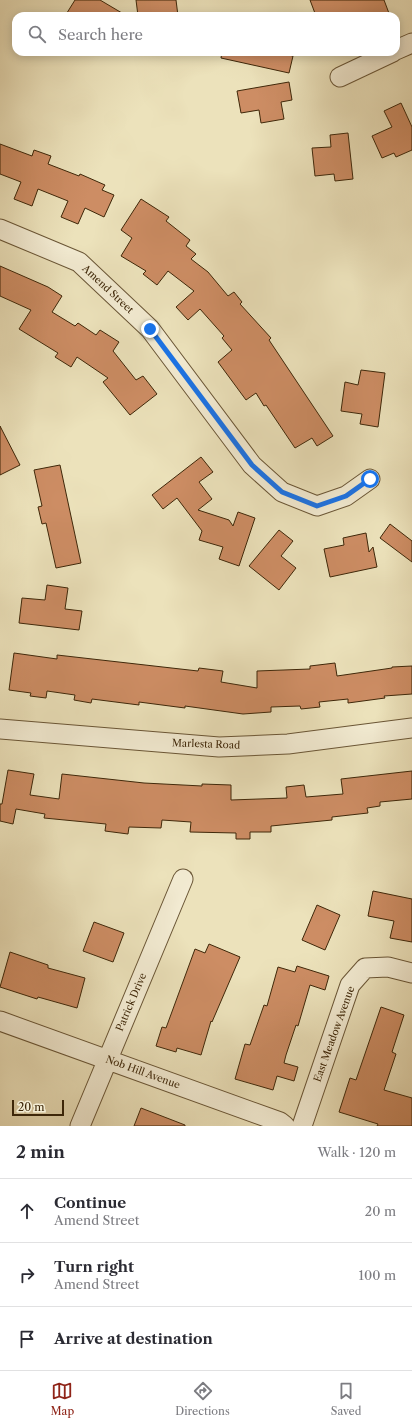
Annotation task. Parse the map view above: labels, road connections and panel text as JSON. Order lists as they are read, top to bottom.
{
  "streets": {
    "street": [
      "Amend Street",
      "Marlesta Road",
      "Patrick Drive",
      "East Meadow Avenue",
      "Nob Hill Avenue"
    ]
  },
  "crossings": [
    ["Patrick Drive", "Nob Hill Avenue"]
  ],
  "scale_bar": "20 m",
  "page": {
    "search": "Search here",
    "scale": "20 m",
    "heading": ["2 min", "Walk · 120 m"],
    "list": [
      ["Continue", "Amend Street", "20 m"],
      ["Turn right", "Amend Street", "100 m"],
      "Arrive at destination"
    ],
    "nav": ["Map", "Directions", "Saved"]
  }
}
